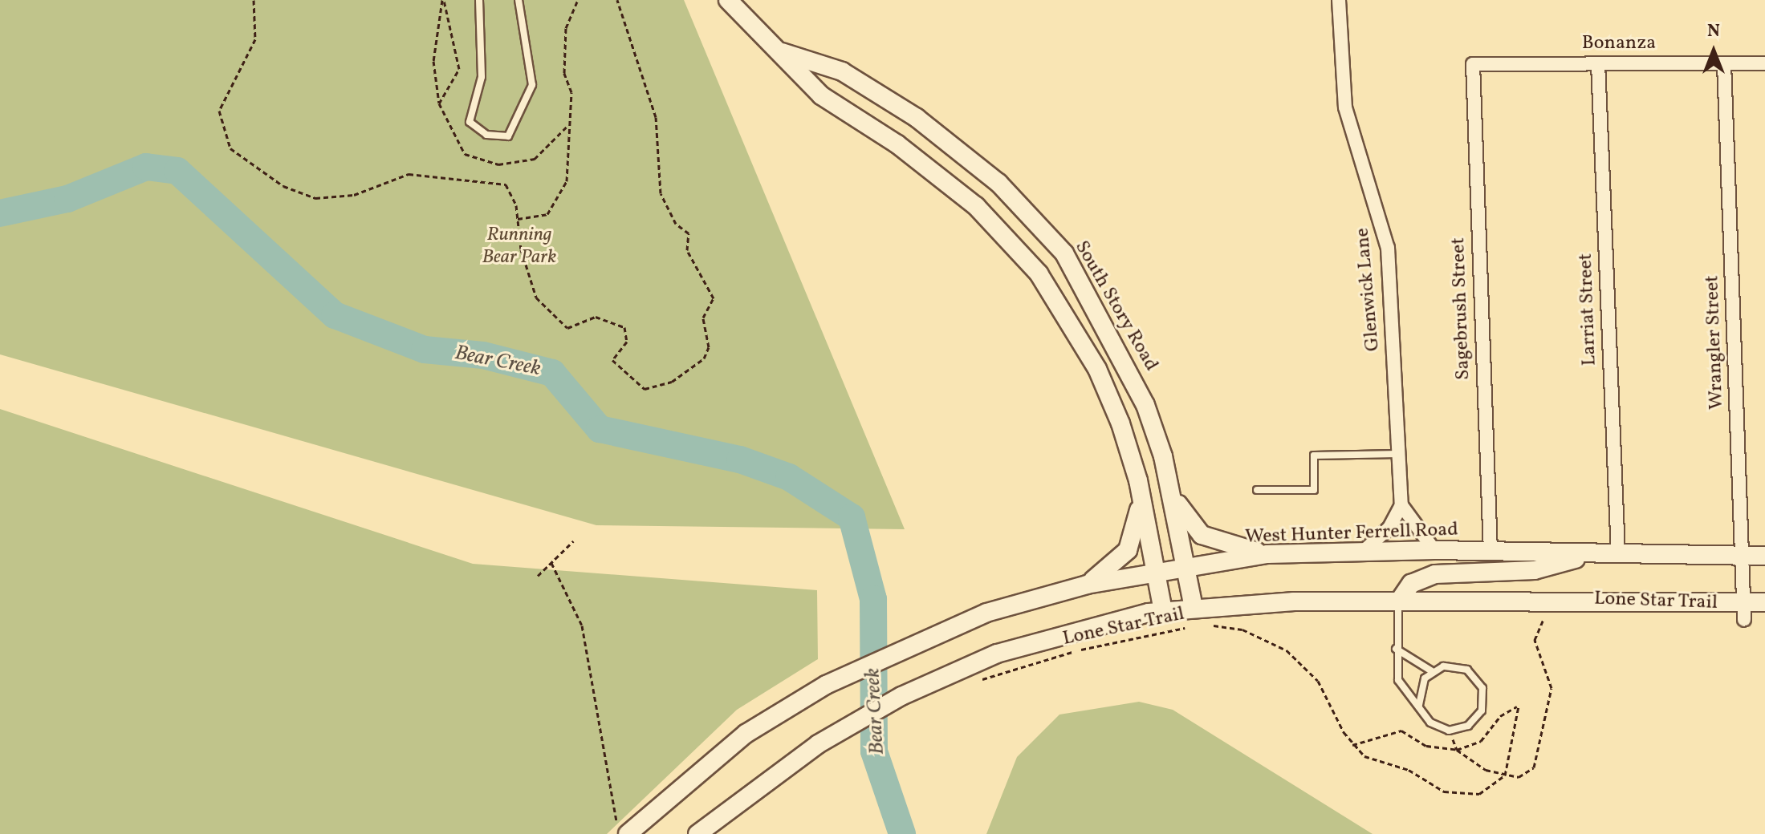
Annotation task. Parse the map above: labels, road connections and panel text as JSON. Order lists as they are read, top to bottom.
{
  "streets": {
    "main road": ["South Story Road", "West Hunter Ferrell Road"],
    "street": [
      "Bonanza",
      "Glenwick Lane",
      "Sagebrush Street",
      "Larriat Street",
      "Wrangler Street"
    ],
    "path": ["Lone Star Trail"]
  },
  "crossings": [
    ["Bonanza", "Sagebrush Street"],
    ["Bonanza", "Larriat Street"],
    ["Bonanza", "Wrangler Street"],
    ["South Story Road", "West Hunter Ferrell Road"],
    ["Sagebrush Street", "West Hunter Ferrell Road"],
    ["Larriat Street", "West Hunter Ferrell Road"],
    ["Wrangler Street", "West Hunter Ferrell Road"]
  ],
  "water": ["Bear Creek"],
  "parks": ["Running Bear Park"],
  "north": "top"
}
